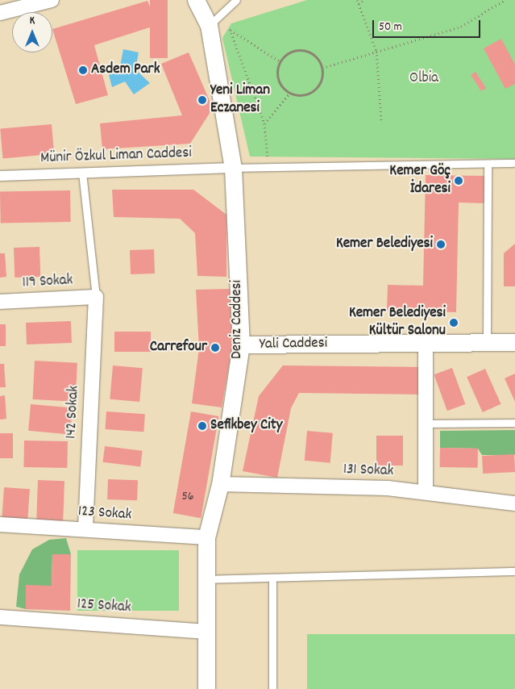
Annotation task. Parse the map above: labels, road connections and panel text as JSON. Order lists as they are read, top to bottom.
{
  "streets": {
    "street": [
      "Münir Özkul Liman Caddesi",
      "119 Sokak",
      "Deniz Caddesi",
      "Yali Caddesi",
      "142 Sokak",
      "131 Sokak",
      "123 Sokak",
      "125 Sokak"
    ]
  },
  "crossings": [
    ["Münir Özkul Liman Caddesi", "Deniz Caddesi"],
    ["119 Sokak", "142 Sokak"],
    ["Deniz Caddesi", "Yali Caddesi"],
    ["Deniz Caddesi", "131 Sokak"],
    ["Deniz Caddesi", "123 Sokak"],
    ["Deniz Caddesi", "125 Sokak"],
    ["142 Sokak", "123 Sokak"]
  ],
  "parks": ["Olbia"],
  "places": [
    "Asdem Park",
    "Yeni Liman Eczanesi",
    "Kemer Göç İdaresi",
    "Kemer Belediyesi",
    "Kemer Belediyesi Kültür Salonu",
    "Carrefour",
    "Sefikbey City"
  ],
  "house_numbers": ["56"],
  "scale_bar": "50 m",
  "north": "top"
}
